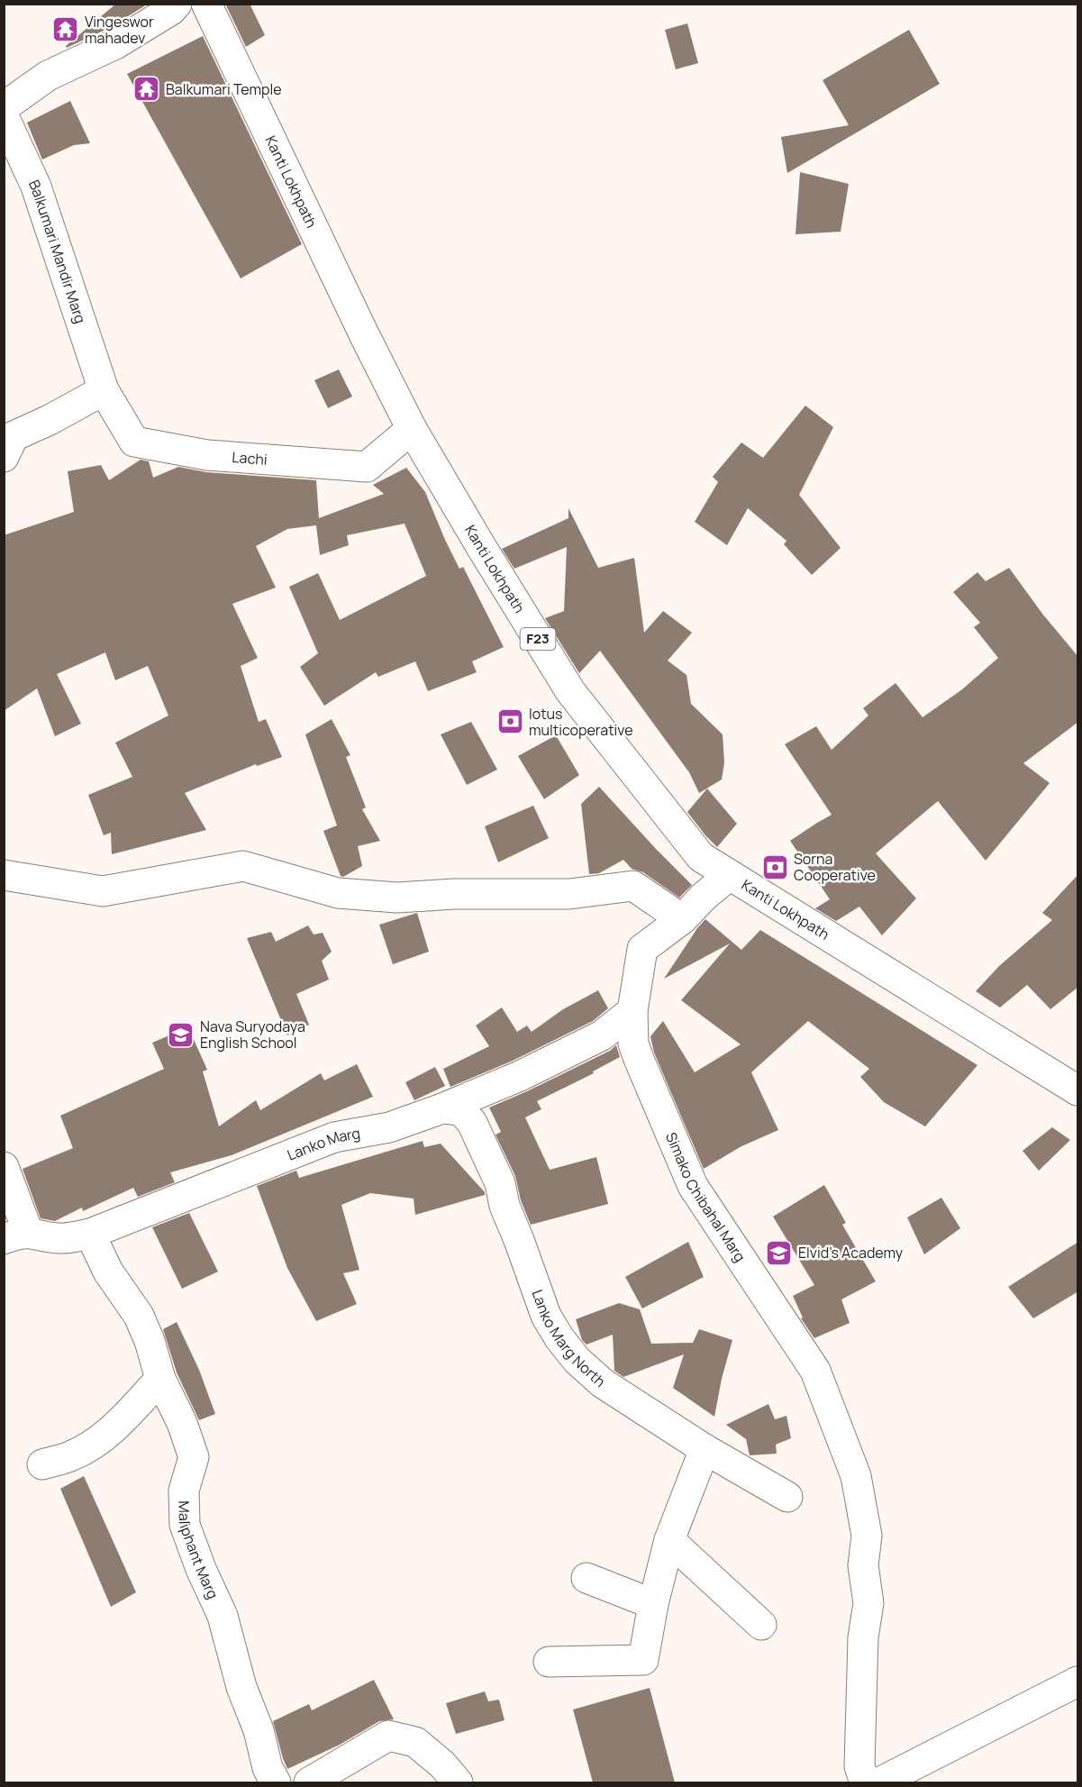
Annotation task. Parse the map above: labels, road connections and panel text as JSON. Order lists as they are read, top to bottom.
{
  "streets": {
    "street": [
      "Kanti Lokhpath",
      "Balkumari Mandir Marg",
      "Lachi",
      "F23",
      "Lanko Marg",
      "Simako Chibahal Marg",
      "Lanko Marg North",
      "Maliphant Marg"
    ]
  },
  "crossings": [
    ["Kanti Lokhpath", "Lachi"],
    ["Kanti Lokhpath", "Simako Chibahal Marg"],
    ["Balkumari Mandir Marg", "Lachi"],
    ["Lanko Marg", "Simako Chibahal Marg"],
    ["Lanko Marg", "Lanko Marg North"],
    ["Lanko Marg", "Maliphant Marg"]
  ],
  "places": {
    "temple": ["Vingeswor mahadev", "Balkumari Temple"],
    "bank": ["lotus multicoperative", "Sorna Cooperative"],
    "school or university": ["Nava Suryodaya English School", "Elvid's Academy"]
  }
}
